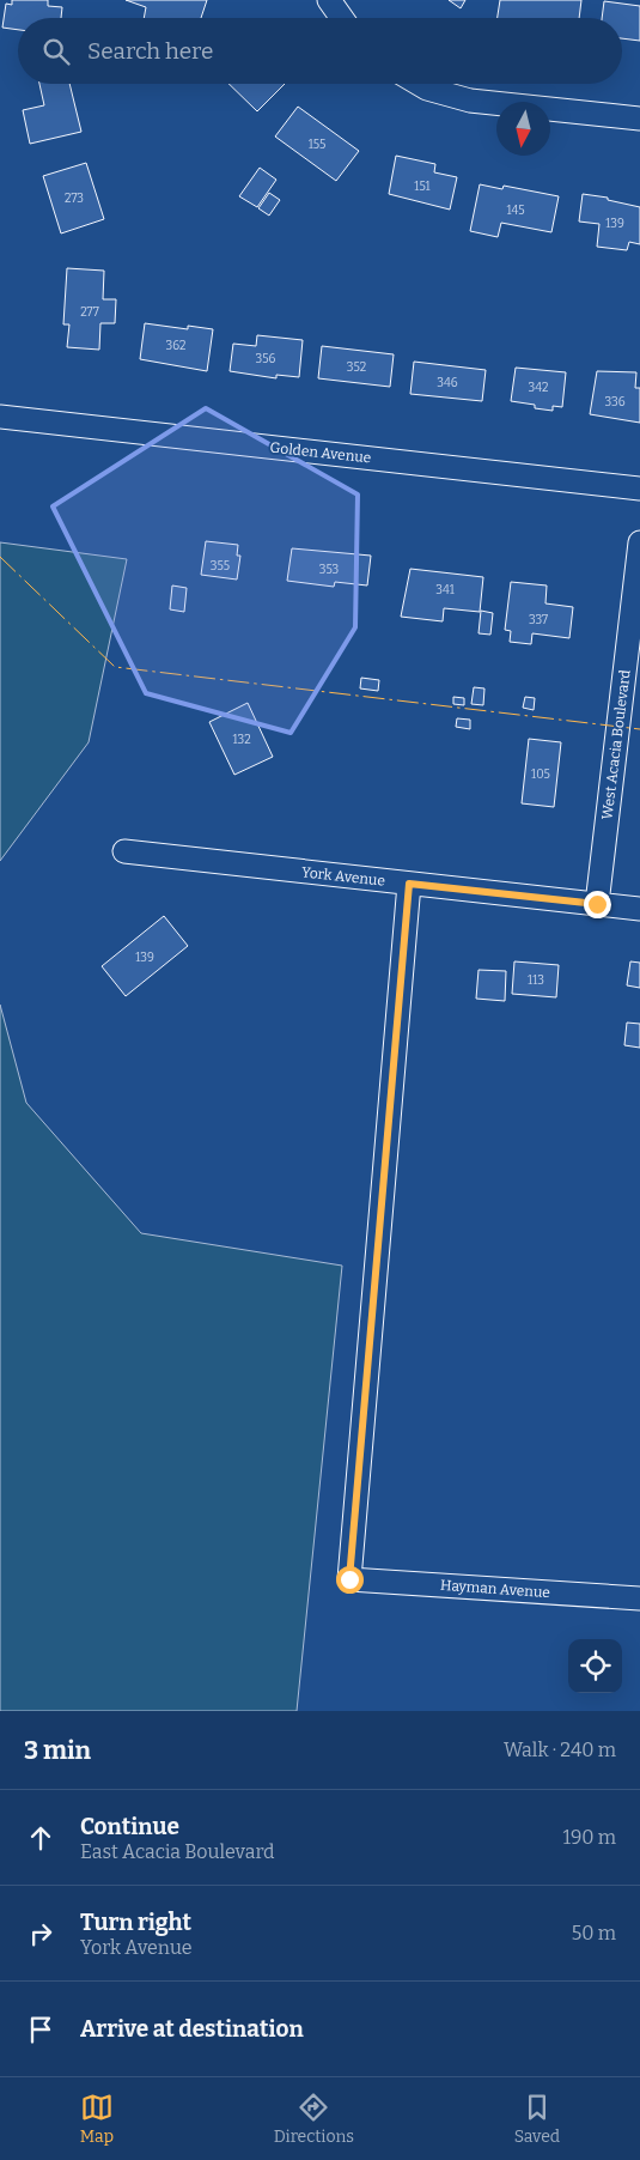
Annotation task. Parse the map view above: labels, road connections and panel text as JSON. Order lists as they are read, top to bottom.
{
  "streets": {
    "street": [
      "Golden Avenue",
      "West Acacia Boulevard",
      "York Avenue",
      "Hayman Avenue"
    ]
  },
  "crossings": [
    ["West Acacia Boulevard", "York Avenue"],
    ["York Avenue", "Hayman Avenue"]
  ],
  "house_numbers": [
    "155",
    "151",
    "273",
    "145",
    "139",
    "277",
    "362",
    "356",
    "352",
    "346",
    "342",
    "336",
    "355",
    "353",
    "341",
    "337",
    "132",
    "105",
    "139",
    "113"
  ],
  "north": "bottom",
  "page": {
    "search": "Search here",
    "heading": ["3 min", "Walk · 240 m"],
    "list": [
      ["Continue", "East Acacia Boulevard", "190 m"],
      ["Turn right", "York Avenue", "50 m"],
      "Arrive at destination"
    ],
    "nav": ["Map", "Directions", "Saved"]
  }
}
